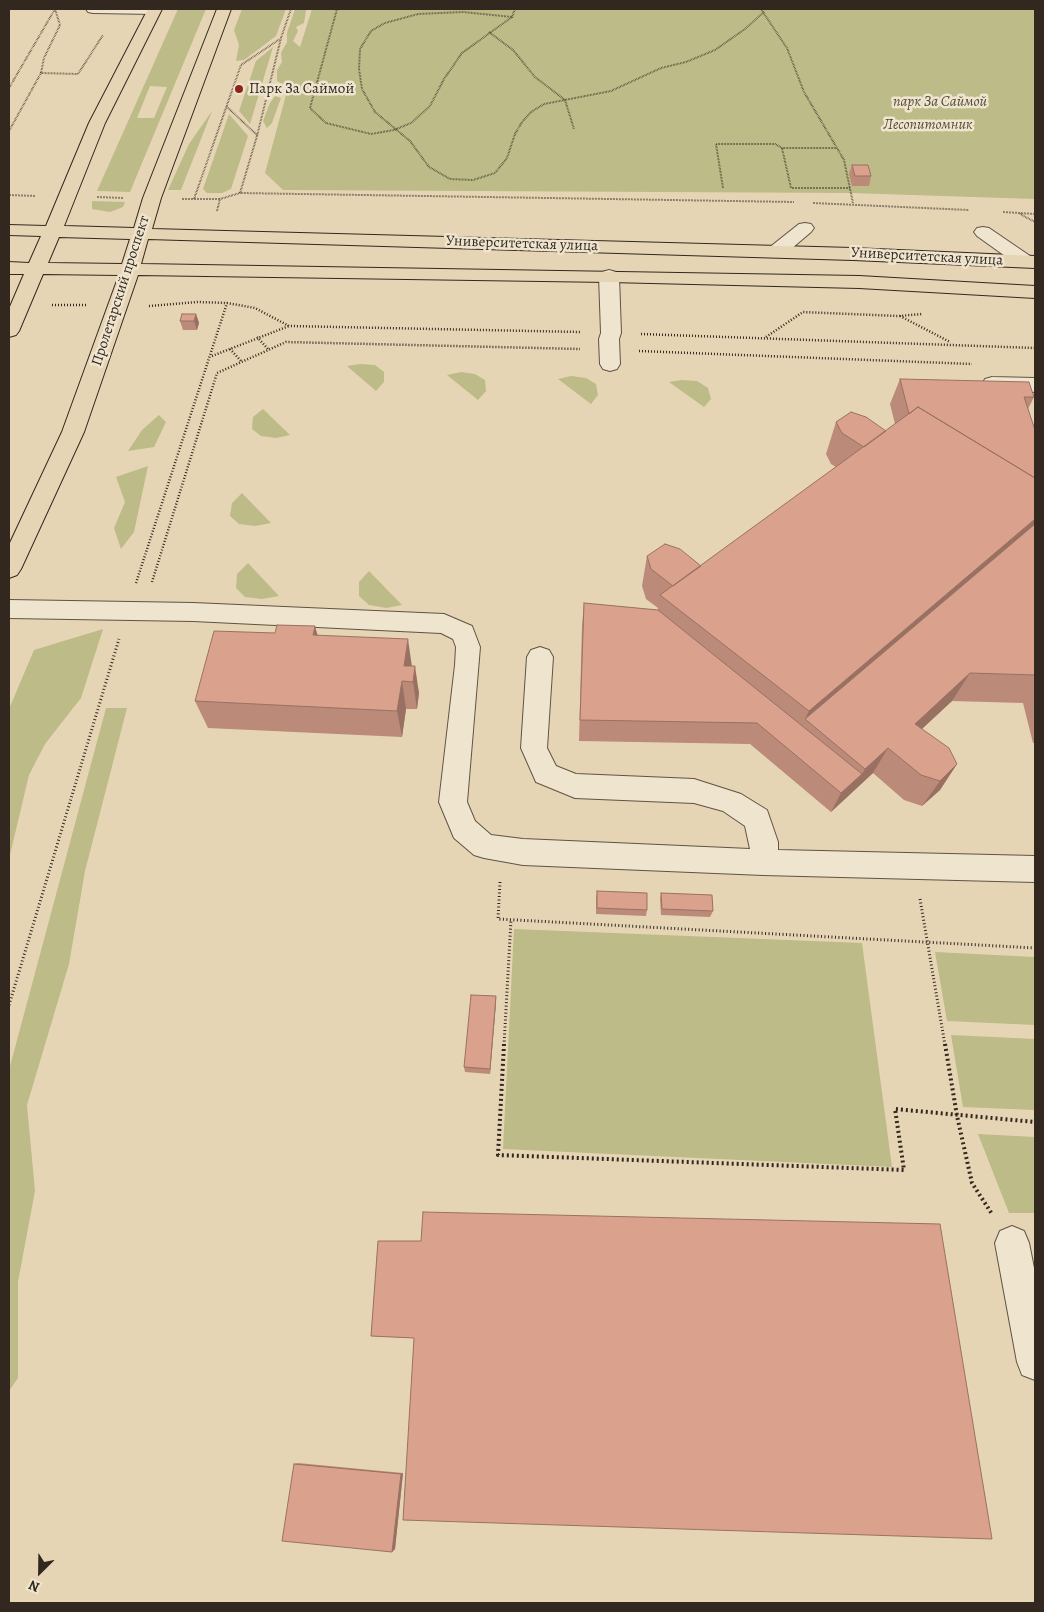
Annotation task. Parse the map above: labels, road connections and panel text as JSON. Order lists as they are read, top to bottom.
{
  "streets": {
    "main road": ["Университетская улица", "Пролетарский проспект"]
  },
  "crossings": [
    ["Университетская улица", "Пролетарский проспект"]
  ],
  "parks": ["парк За Саймой", "Лесопитомник"],
  "places": ["Парк За Саймой"],
  "north": "bottom left"
}
